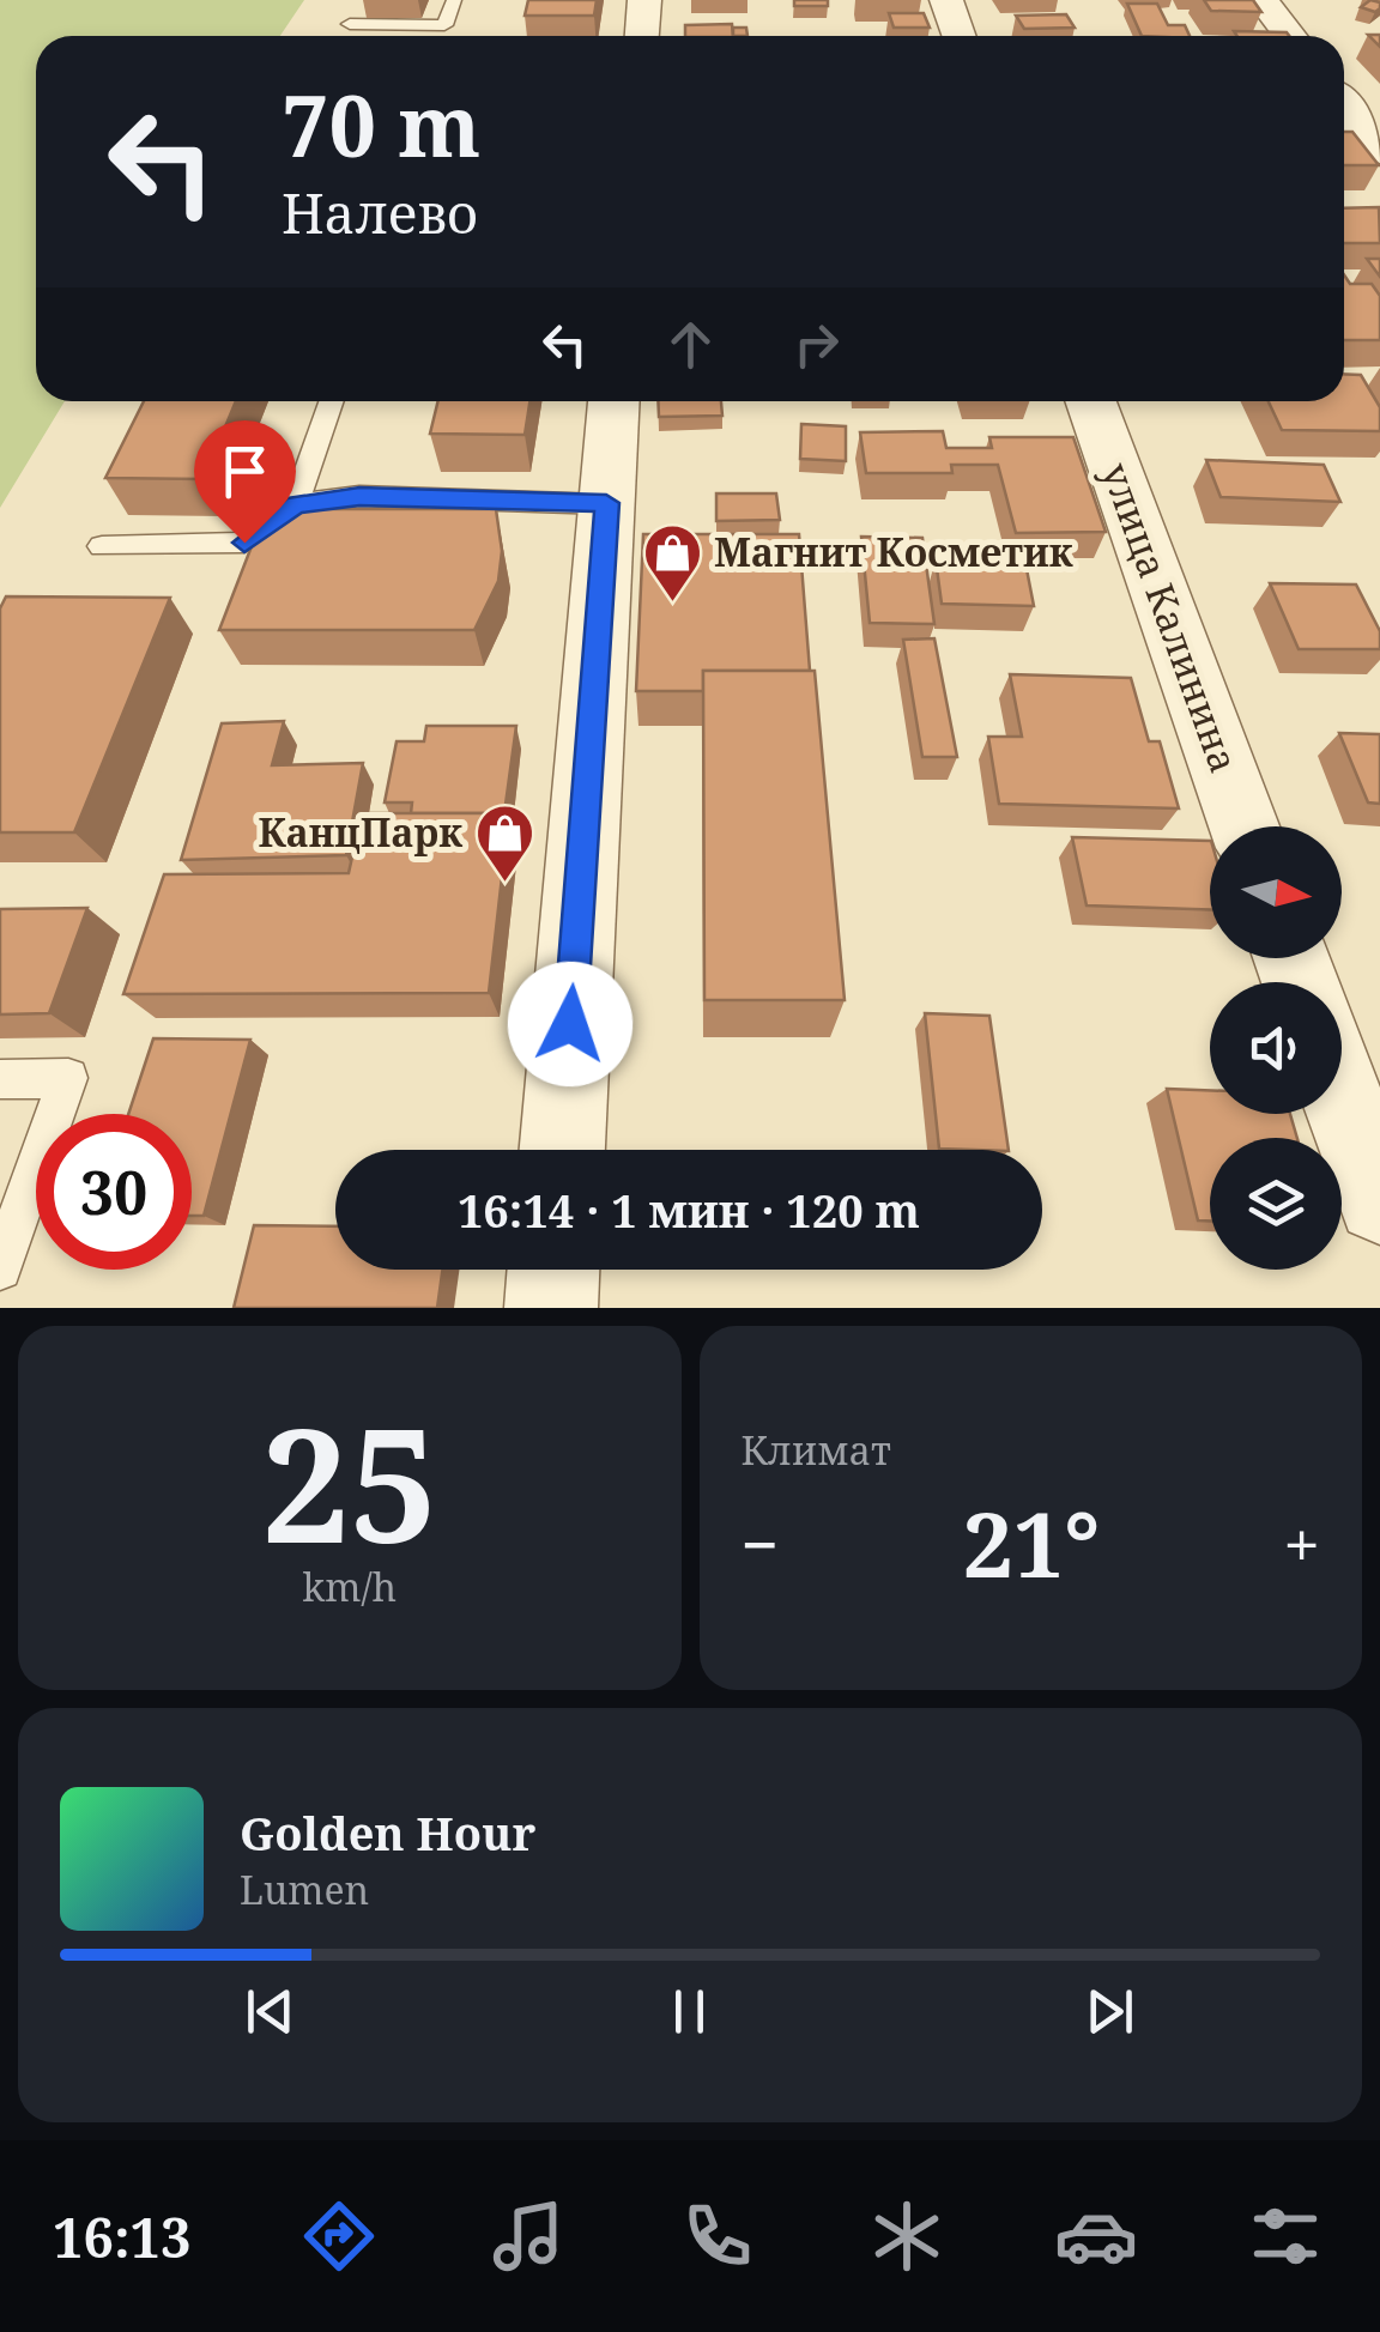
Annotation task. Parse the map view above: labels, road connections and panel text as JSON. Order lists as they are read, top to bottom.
{
  "streets": {
    "street": ["улица Калинина"]
  },
  "places": {
    "shop": ["Магнит Косметик", "КанцПарк"]
  },
  "north": "right",
  "page": {
    "turn": ["70 m", "Налево"],
    "limit": "30",
    "trip": "16:14 · 1 мин · 120 m",
    "tile": [
      ["25", "km/h"],
      "Климат"
    ],
    "heat": ["−", "21°", "+"],
    "song": ["Golden Hour", "Lumen"],
    "tabs": "16:13"
  }
}
